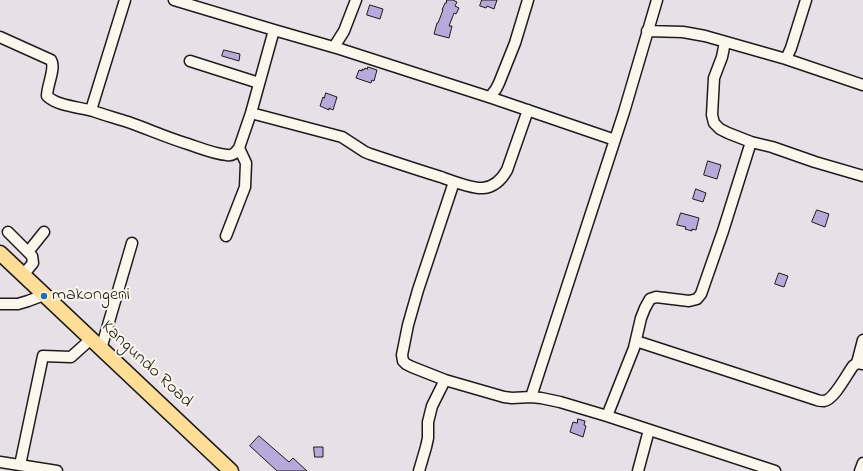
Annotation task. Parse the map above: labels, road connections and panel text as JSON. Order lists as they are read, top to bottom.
{
  "streets": {
    "highway": ["Kangundo Road"]
  },
  "places": ["makongeni"]
}
